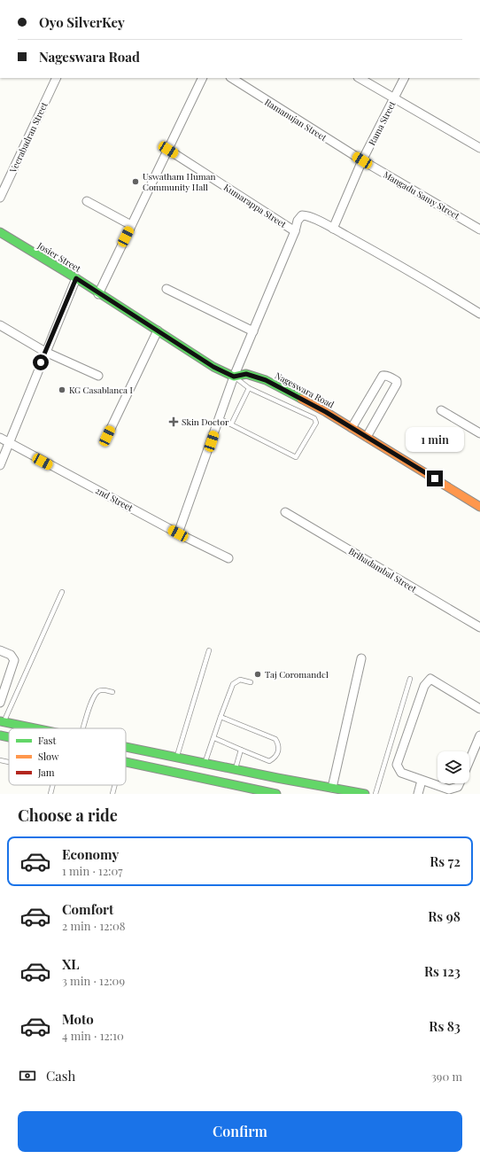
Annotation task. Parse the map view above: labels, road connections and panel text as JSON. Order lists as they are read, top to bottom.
{
  "streets": {
    "main road": ["Josier Street", "Nageswara Road"],
    "street": [
      "Ramanujan Street",
      "Rama Street",
      "Veerabadran Street",
      "Mangadu Samy Street",
      "Kumarappa Street",
      "2nd Street",
      "Brihadambal Street"
    ]
  },
  "crossings": [
    ["Ramanujan Street", "Rama Street"],
    ["Ramanujan Street", "Mangadu Samy Street"],
    ["Rama Street", "Mangadu Samy Street"],
    ["Rama Street", "Kumarappa Street"],
    ["Josier Street", "Nageswara Road"]
  ],
  "places": {
    "other": ["Uswatham Human Community Hall", "KG Casablanca I", "Taj Coromandel"],
    "health": ["Skin Doctor"]
  },
  "legend": ["Fast", "Slow", "Jam"],
  "page": {
    "banner": ["Oyo SilverKey", "Nageswara Road"],
    "bubble": "1 min",
    "heading": "Choose a ride",
    "list": [
      {
        "name": "Economy",
        "note": "1 min · 12:07",
        "value": "Rs 72"
      },
      {
        "name": "Comfort",
        "note": "2 min · 12:08",
        "value": "Rs 98"
      },
      {
        "name": "XL",
        "note": "3 min · 12:09",
        "value": "Rs 123"
      },
      {
        "name": "Moto",
        "note": "4 min · 12:10",
        "value": "Rs 83"
      }
    ],
    "pay": ["Cash", "390 m"],
    "buttons": "Confirm"
  }
}
